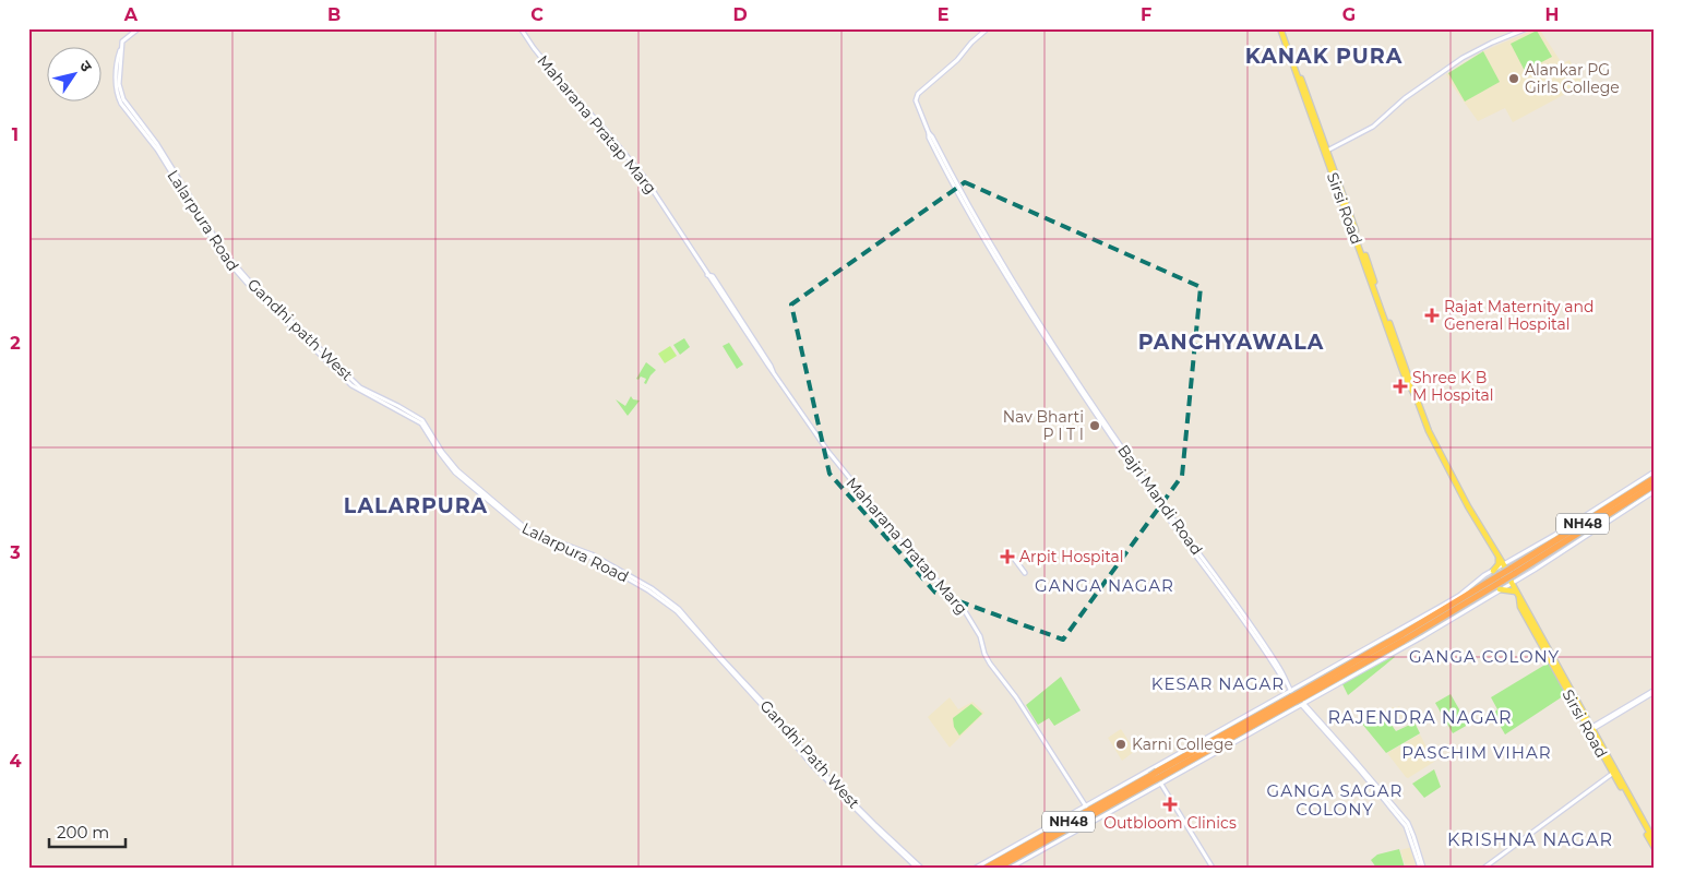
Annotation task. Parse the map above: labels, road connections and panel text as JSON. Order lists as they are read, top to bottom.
{
  "streets": {
    "highway": ["NH48"],
    "main road": ["Sirsi Road"],
    "street": [
      "Maharana Pratap Marg",
      "Lalarpura Road",
      "Gandhi path West",
      "Bajri Mandi Road",
      "Gandhi Path West"
    ]
  },
  "crossings": [
    ["Lalarpura Road", "Gandhi path West"],
    ["Lalarpura Road", "Gandhi Path West"],
    ["Gandhi path West", "Gandhi Path West"],
    ["Bajri Mandi Road", "NH48"]
  ],
  "districts": [
    "KANAK PURA",
    "PANCHYAWALA",
    "LALARPURA",
    "GANGA NAGAR",
    "GANGA COLONY",
    "KESAR NAGAR",
    "RAJENDRA NAGAR",
    "PASCHIM VIHAR",
    "GANGA SAGAR COLONY",
    "KRISHNA NAGAR"
  ],
  "places": {
    "other": ["Alankar PG Girls College", "Nav Bharti P I T I", "Karni College"],
    "health": [
      "Rajat Maternity and General Hospital",
      "Shree K B M Hospital",
      "Arpit Hospital",
      "Outbloom Clinics"
    ]
  },
  "scale_bar": "200 m",
  "north": "top right",
  "grid": {
    "columns": [
      "A",
      "B",
      "C",
      "D",
      "E",
      "F",
      "G",
      "H"
    ],
    "rows": [
      "1",
      "2",
      "3",
      "4"
    ]
  }
}
